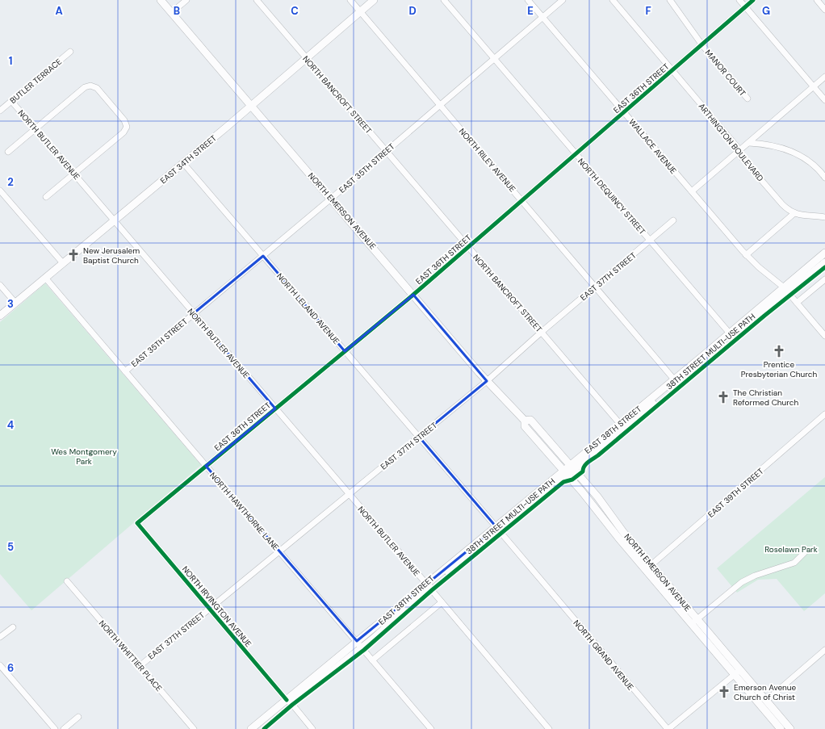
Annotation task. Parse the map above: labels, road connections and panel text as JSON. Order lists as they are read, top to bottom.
{
  "streets": {
    "main road": ["EAST 34TH STREET", "NORTH EMERSON AVENUE", "EAST 38TH STREET"],
    "street": [
      "MANOR COURT",
      "BUTLER TERRACE",
      "EAST 36TH STREET",
      "NORTH BANCROFT STREET",
      "ARTHINGTON BOULEVARD",
      "NORTH BUTLER AVENUE",
      "WALLACE AVENUE",
      "NORTH RILEY AVENUE",
      "EAST 35TH STREET",
      "NORTH DEQUINCY STREET",
      "EAST 37TH STREET",
      "NORTH LELAND AVENUE",
      "EAST 39TH STREET",
      "NORTH HAWTHORNE LANE",
      "NORTH IRVINGTON AVENUE",
      "NORTH GRAND AVENUE",
      "NORTH WHITTIER PLACE"
    ],
    "cycle path": ["38TH STREET MULTI-USE PATH"]
  },
  "crossings": [
    ["MANOR COURT", "EAST 36TH STREET"],
    ["BUTLER TERRACE", "NORTH BUTLER AVENUE"],
    ["EAST 36TH STREET", "NORTH BANCROFT STREET"],
    ["EAST 36TH STREET", "ARTHINGTON BOULEVARD"],
    ["EAST 36TH STREET", "NORTH BUTLER AVENUE"],
    ["EAST 36TH STREET", "WALLACE AVENUE"],
    ["EAST 36TH STREET", "NORTH RILEY AVENUE"],
    ["EAST 36TH STREET", "NORTH DEQUINCY STREET"],
    ["EAST 36TH STREET", "NORTH EMERSON AVENUE"],
    ["EAST 36TH STREET", "NORTH LELAND AVENUE"],
    ["EAST 36TH STREET", "NORTH HAWTHORNE LANE"],
    ["EAST 36TH STREET", "NORTH IRVINGTON AVENUE"],
    ["NORTH BANCROFT STREET", "EAST 34TH STREET"],
    ["NORTH BANCROFT STREET", "EAST 35TH STREET"],
    ["NORTH BANCROFT STREET", "EAST 37TH STREET"],
    ["NORTH BANCROFT STREET", "EAST 38TH STREET"],
    ["NORTH BUTLER AVENUE", "EAST 34TH STREET"],
    ["NORTH BUTLER AVENUE", "EAST 35TH STREET"],
    ["NORTH BUTLER AVENUE", "EAST 37TH STREET"],
    ["NORTH BUTLER AVENUE", "EAST 38TH STREET"],
    ["WALLACE AVENUE", "EAST 35TH STREET"],
    ["WALLACE AVENUE", "EAST 38TH STREET"],
    ["EAST 34TH STREET", "NORTH RILEY AVENUE"],
    ["EAST 34TH STREET", "NORTH EMERSON AVENUE"],
    ["EAST 34TH STREET", "NORTH LELAND AVENUE"],
    ["EAST 34TH STREET", "NORTH HAWTHORNE LANE"],
    ["NORTH RILEY AVENUE", "EAST 35TH STREET"],
    ["NORTH RILEY AVENUE", "EAST 37TH STREET"],
    ["NORTH RILEY AVENUE", "EAST 38TH STREET"],
    ["EAST 35TH STREET", "NORTH DEQUINCY STREET"],
    ["EAST 35TH STREET", "NORTH EMERSON AVENUE"],
    ["EAST 35TH STREET", "NORTH LELAND AVENUE"],
    ["EAST 35TH STREET", "NORTH HAWTHORNE LANE"],
    ["NORTH DEQUINCY STREET", "EAST 37TH STREET"],
    ["NORTH DEQUINCY STREET", "EAST 38TH STREET"],
    ["NORTH EMERSON AVENUE", "EAST 37TH STREET"],
    ["NORTH EMERSON AVENUE", "EAST 38TH STREET"],
    ["NORTH EMERSON AVENUE", "EAST 39TH STREET"],
    ["EAST 37TH STREET", "NORTH LELAND AVENUE"],
    ["EAST 37TH STREET", "NORTH HAWTHORNE LANE"],
    ["EAST 37TH STREET", "NORTH IRVINGTON AVENUE"],
    ["EAST 37TH STREET", "NORTH WHITTIER PLACE"],
    ["NORTH LELAND AVENUE", "EAST 38TH STREET"],
    ["NORTH LELAND AVENUE", "NORTH GRAND AVENUE"],
    ["EAST 38TH STREET", "NORTH HAWTHORNE LANE"],
    ["EAST 38TH STREET", "NORTH IRVINGTON AVENUE"]
  ],
  "parks": ["Wes Montgomery Park", "Roselawn Park"],
  "places": {
    "church": [
      "New Jerusalem Baptist Church",
      "Prentice Presbyterian Church",
      "The Christian Reformed Church",
      "Emerson Avenue Church of Christ"
    ]
  },
  "grid": {
    "columns": [
      "A",
      "B",
      "C",
      "D",
      "E",
      "F",
      "G"
    ],
    "rows": [
      "1",
      "2",
      "3",
      "4",
      "5",
      "6"
    ]
  }
}
